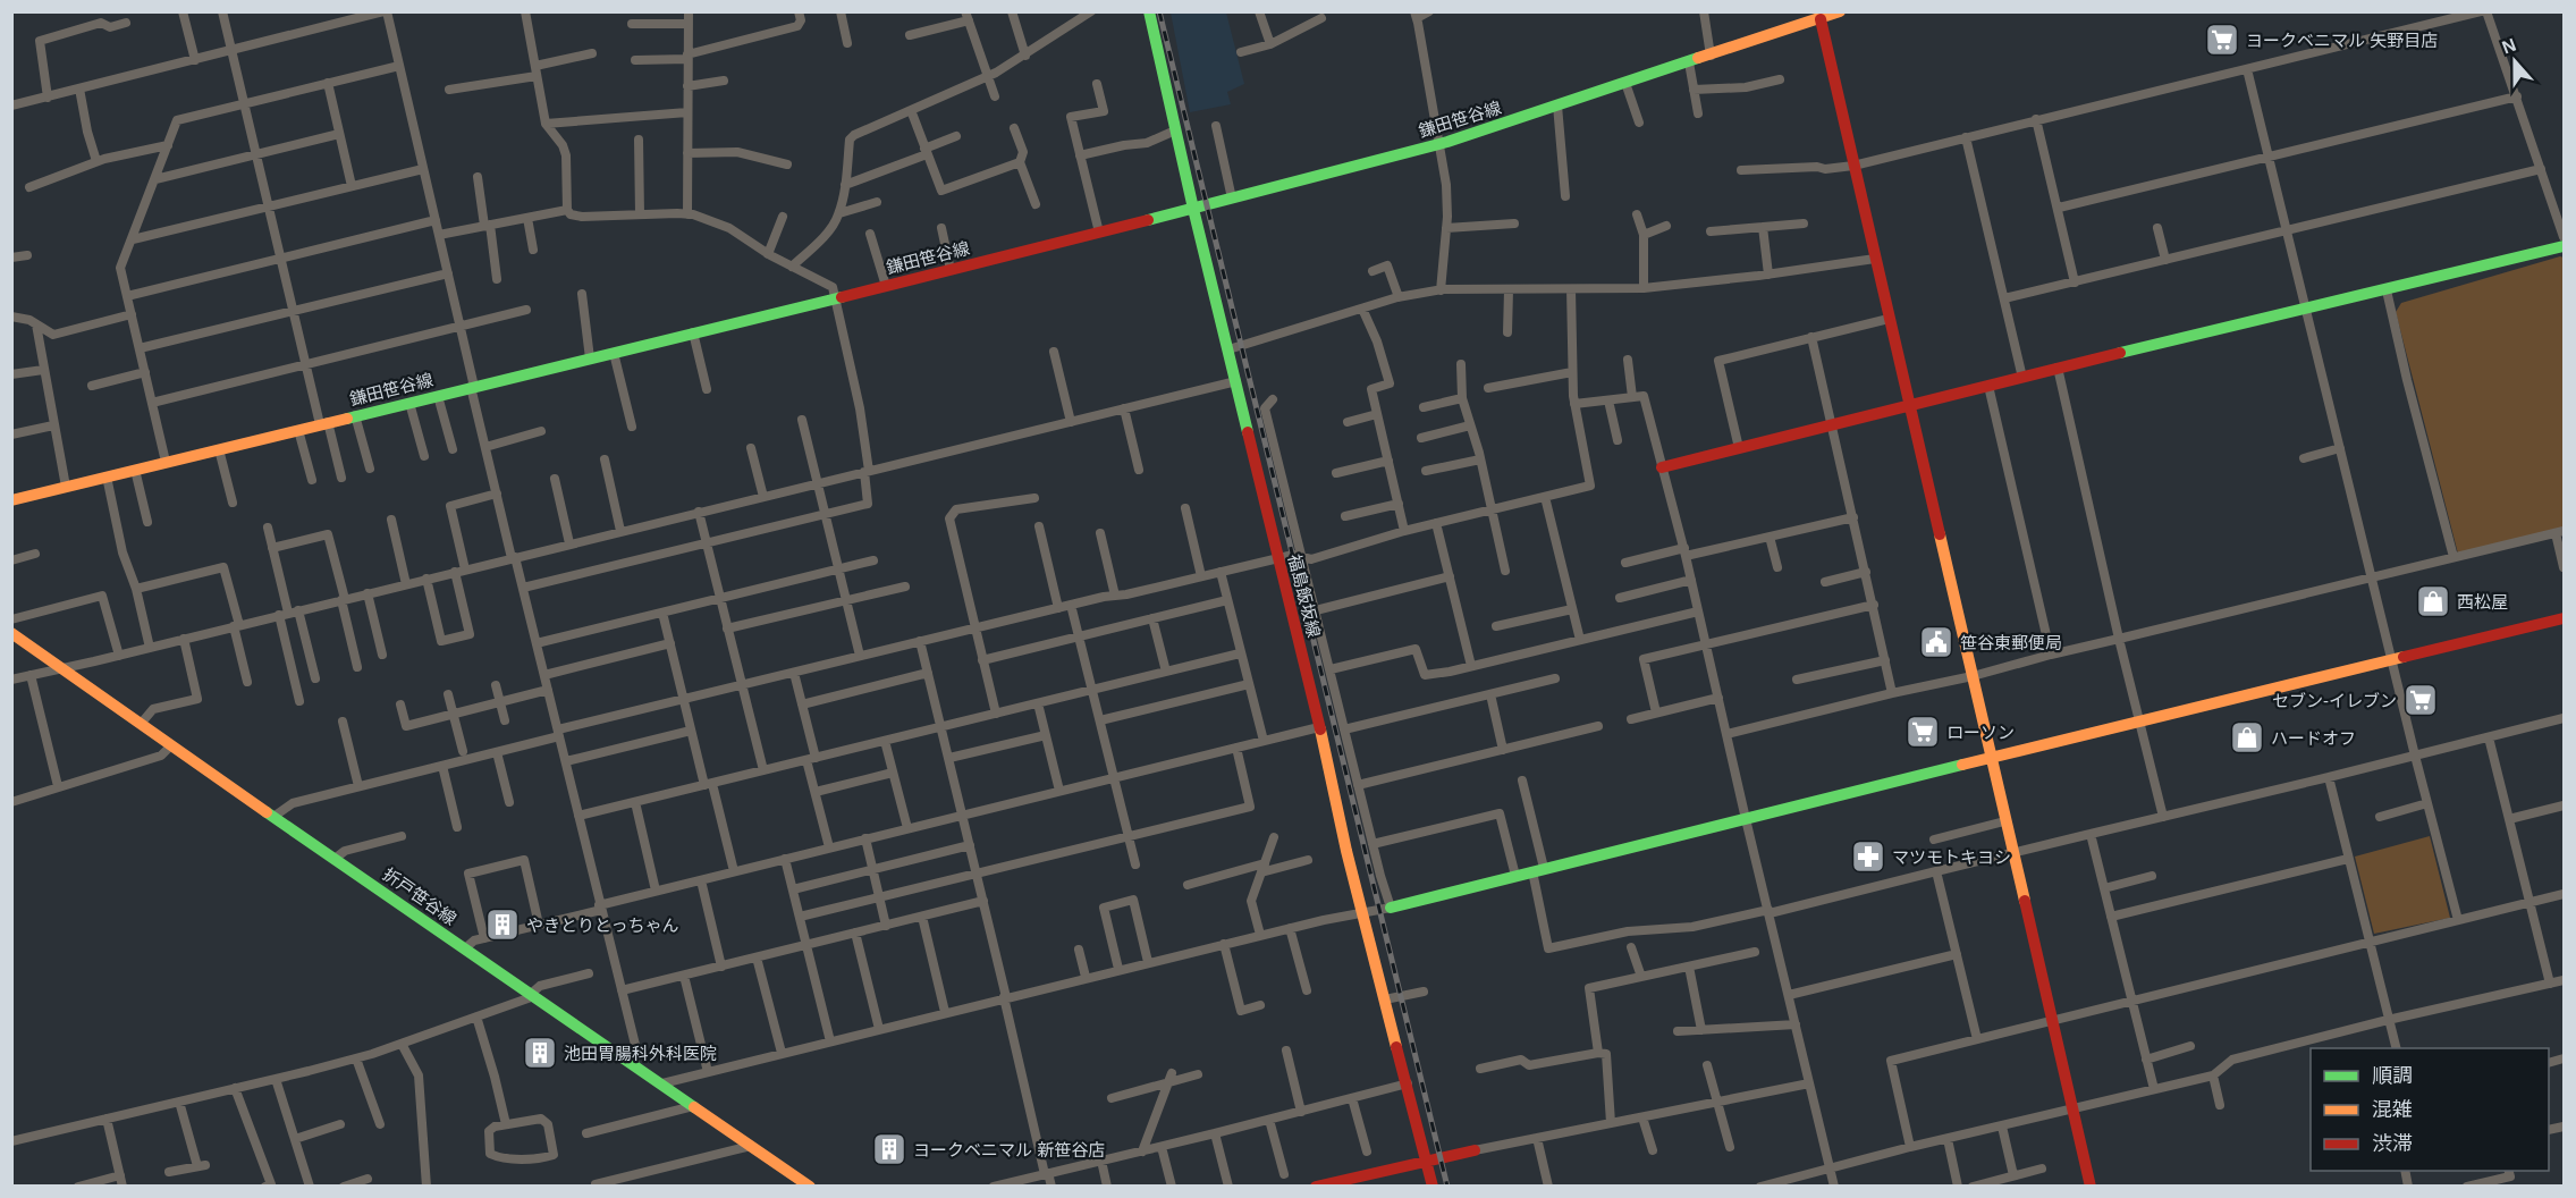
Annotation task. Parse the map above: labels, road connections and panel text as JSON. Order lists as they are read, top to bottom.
{
  "streets": {
    "street": ["鎌田笹谷線", "福島飯坂線", "折戸笹谷線"]
  },
  "crossings": [
    ["鎌田笹谷線", "福島飯坂線"]
  ],
  "places": {
    "supermarket": ["ヨークベニマル 矢野目店", "セブン-イレブン", "ローソン"],
    "shop": ["西松屋", "ハードオフ"],
    "public building": ["笹谷東郵便局"],
    "pharmacy": ["マツモトキヨシ"],
    "building": ["やきとりとっちゃん", "池田胃腸科外科医院", "ヨークベニマル 新笹谷店"]
  },
  "legend": ["順調", "混雑", "渋滞"],
  "north": "top"
}
